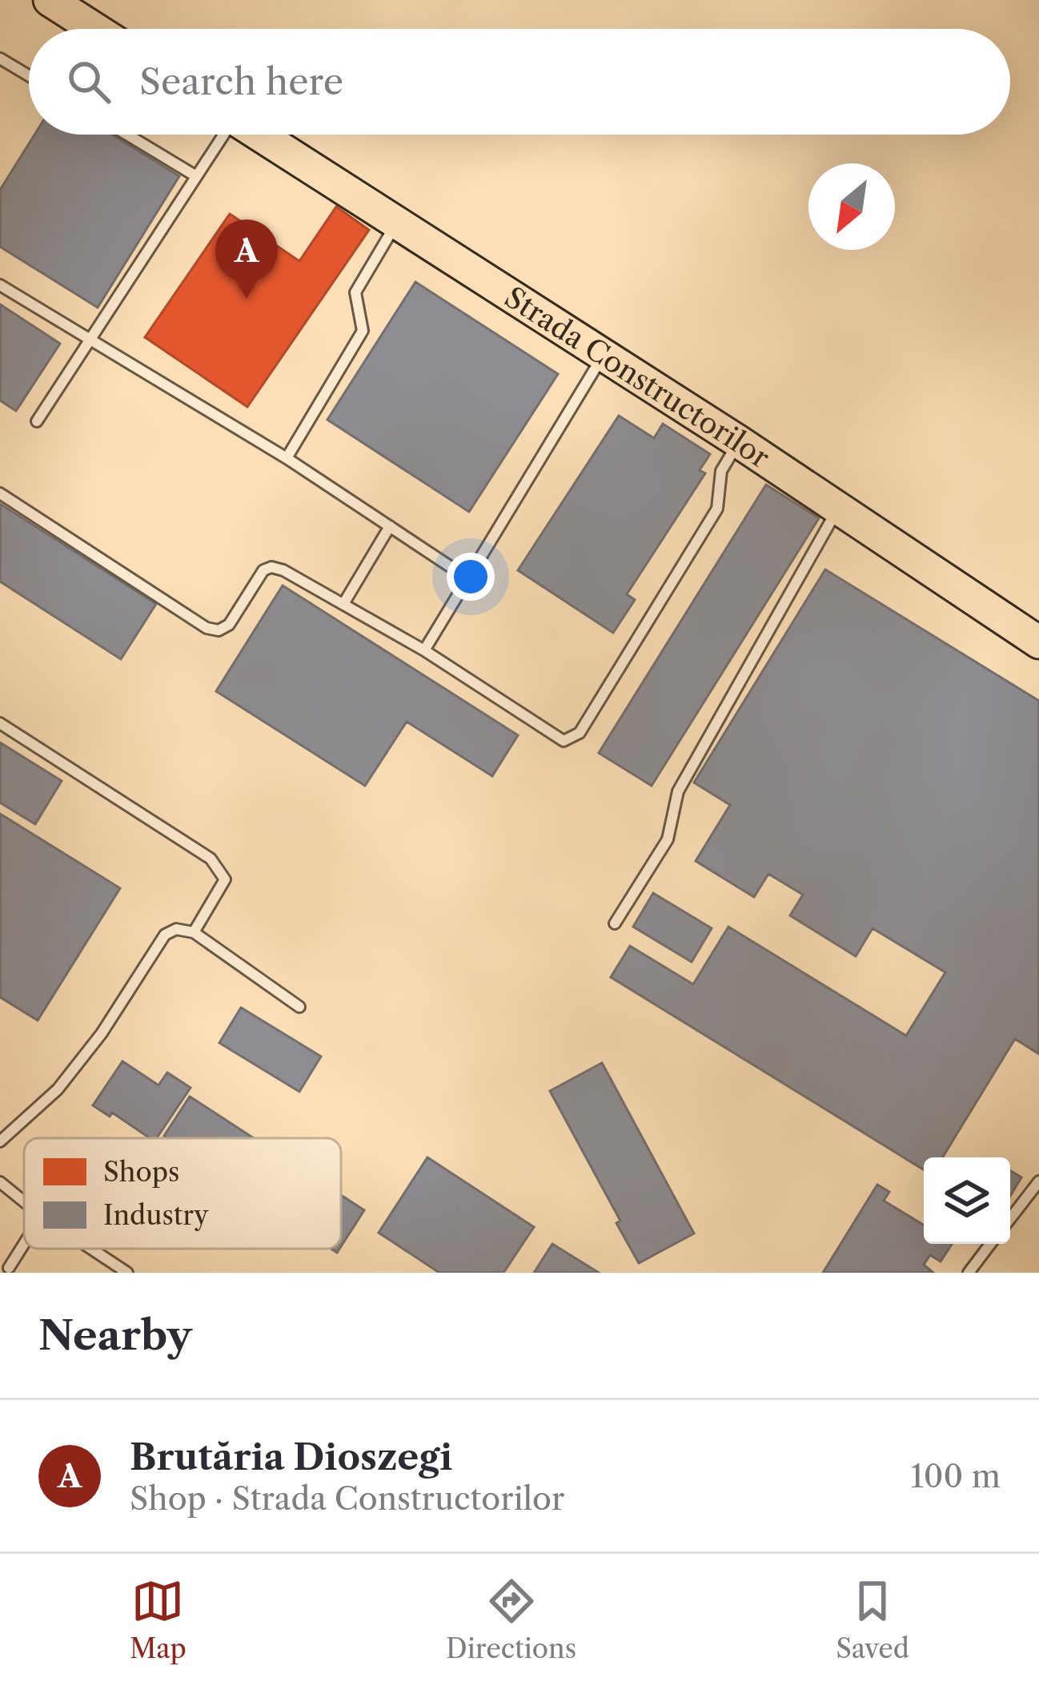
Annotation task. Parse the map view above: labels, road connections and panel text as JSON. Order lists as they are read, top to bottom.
{
  "streets": {
    "main road": ["Strada Constructorilor"]
  },
  "legend": ["Shops", "Industry"],
  "north": "bottom left",
  "page": {
    "search": "Search here",
    "pins": "A",
    "heading": "Nearby",
    "list": [
      {
        "mark": "A",
        "name": "Brutăria Dioszegi",
        "note": "Shop · Strada Constructorilor",
        "value": "100 m"
      }
    ],
    "nav": ["Map", "Directions", "Saved"]
  }
}
